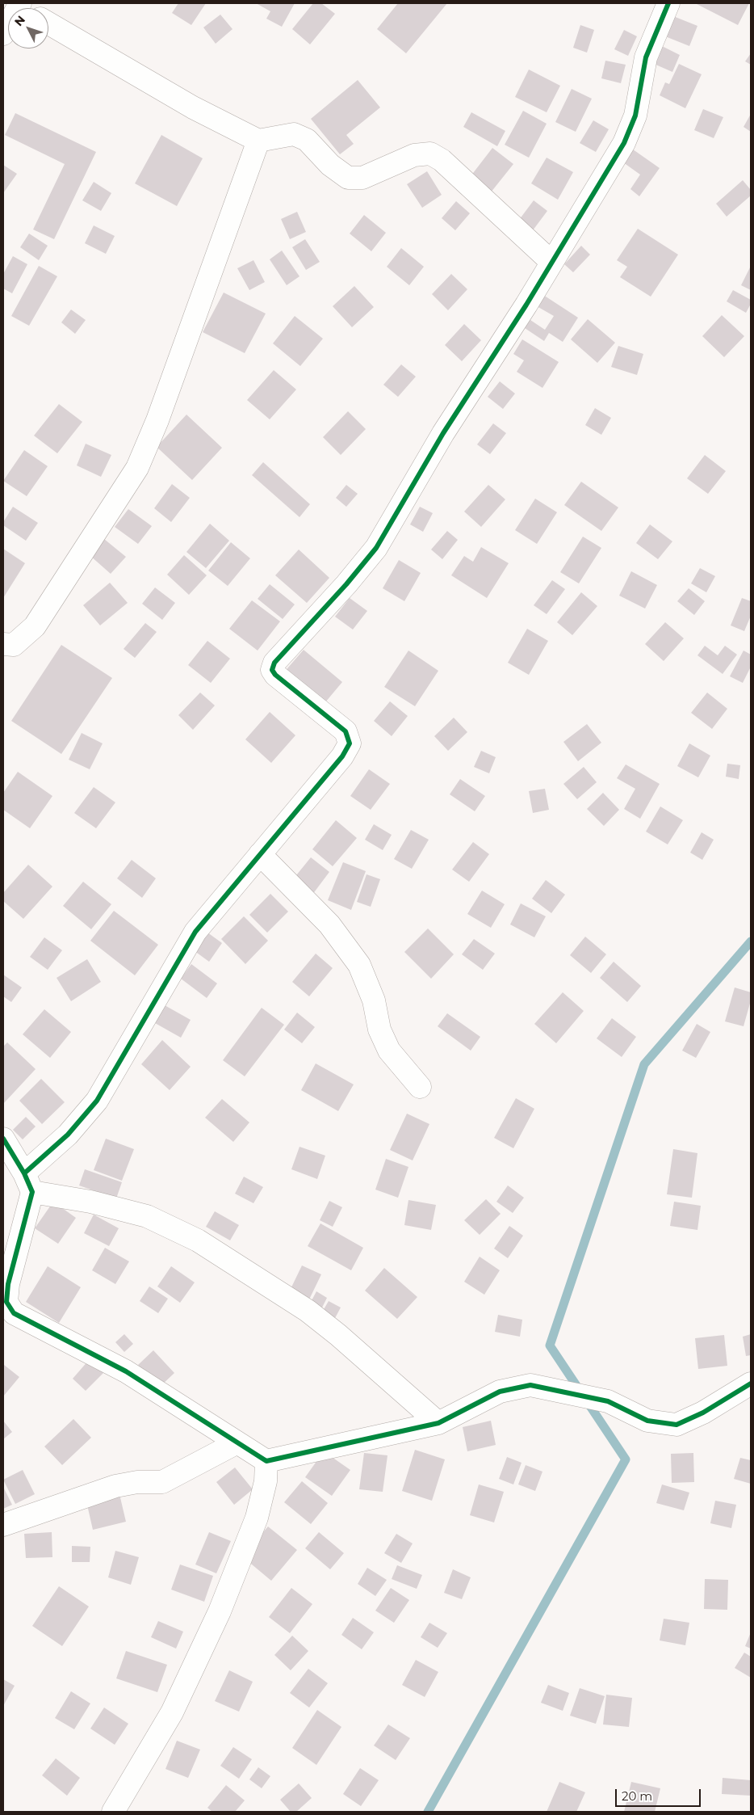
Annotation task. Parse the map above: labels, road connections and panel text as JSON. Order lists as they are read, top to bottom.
{
  "scale_bar": "20 m",
  "north": "top left"
}
